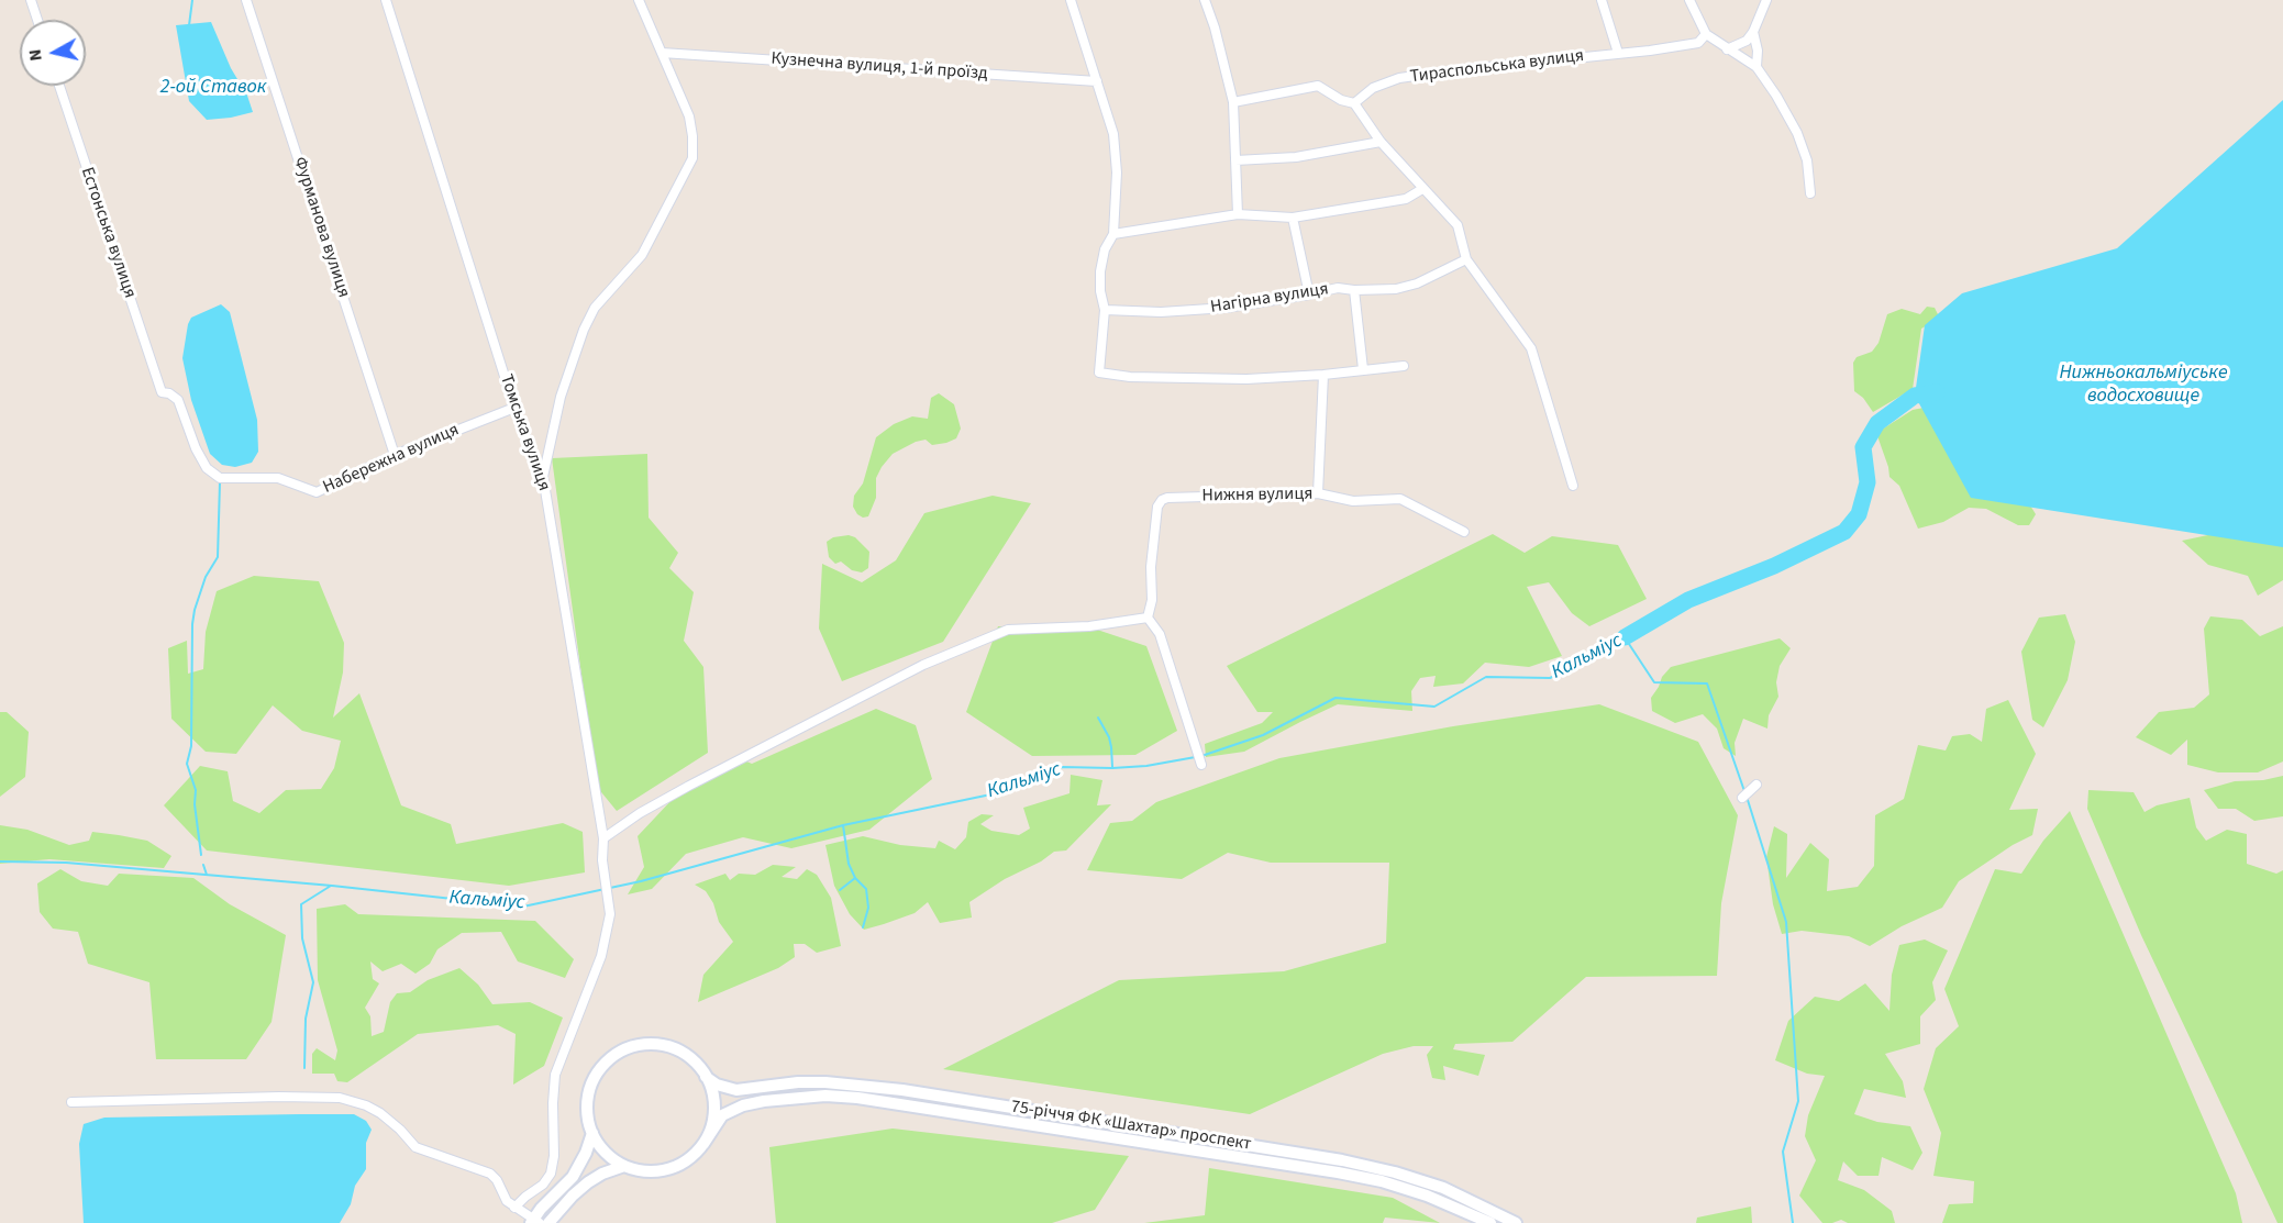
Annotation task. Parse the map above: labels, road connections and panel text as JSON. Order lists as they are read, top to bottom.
{
  "streets": {
    "main road": ["75-річчя ФК «Шахтар» проспект"],
    "street": [
      "Кузнечна вулиця, 1-й проїзд",
      "Тираспольська вулиця",
      "Фурманова вулиця",
      "Естонська вулиця",
      "Нагірна вулиця",
      "Томська вулиця",
      "Набережна вулиця",
      "Нижня вулиця"
    ]
  },
  "crossings": [
    ["Фурманова вулиця", "Набережна вулиця"],
    ["Естонська вулиця", "Набережна вулиця"],
    ["Томська вулиця", "Набережна вулиця"]
  ],
  "water": ["2-ой Ставок", "Нижньокальміуське водосховище", "Кальміус"],
  "north": "left"
}
